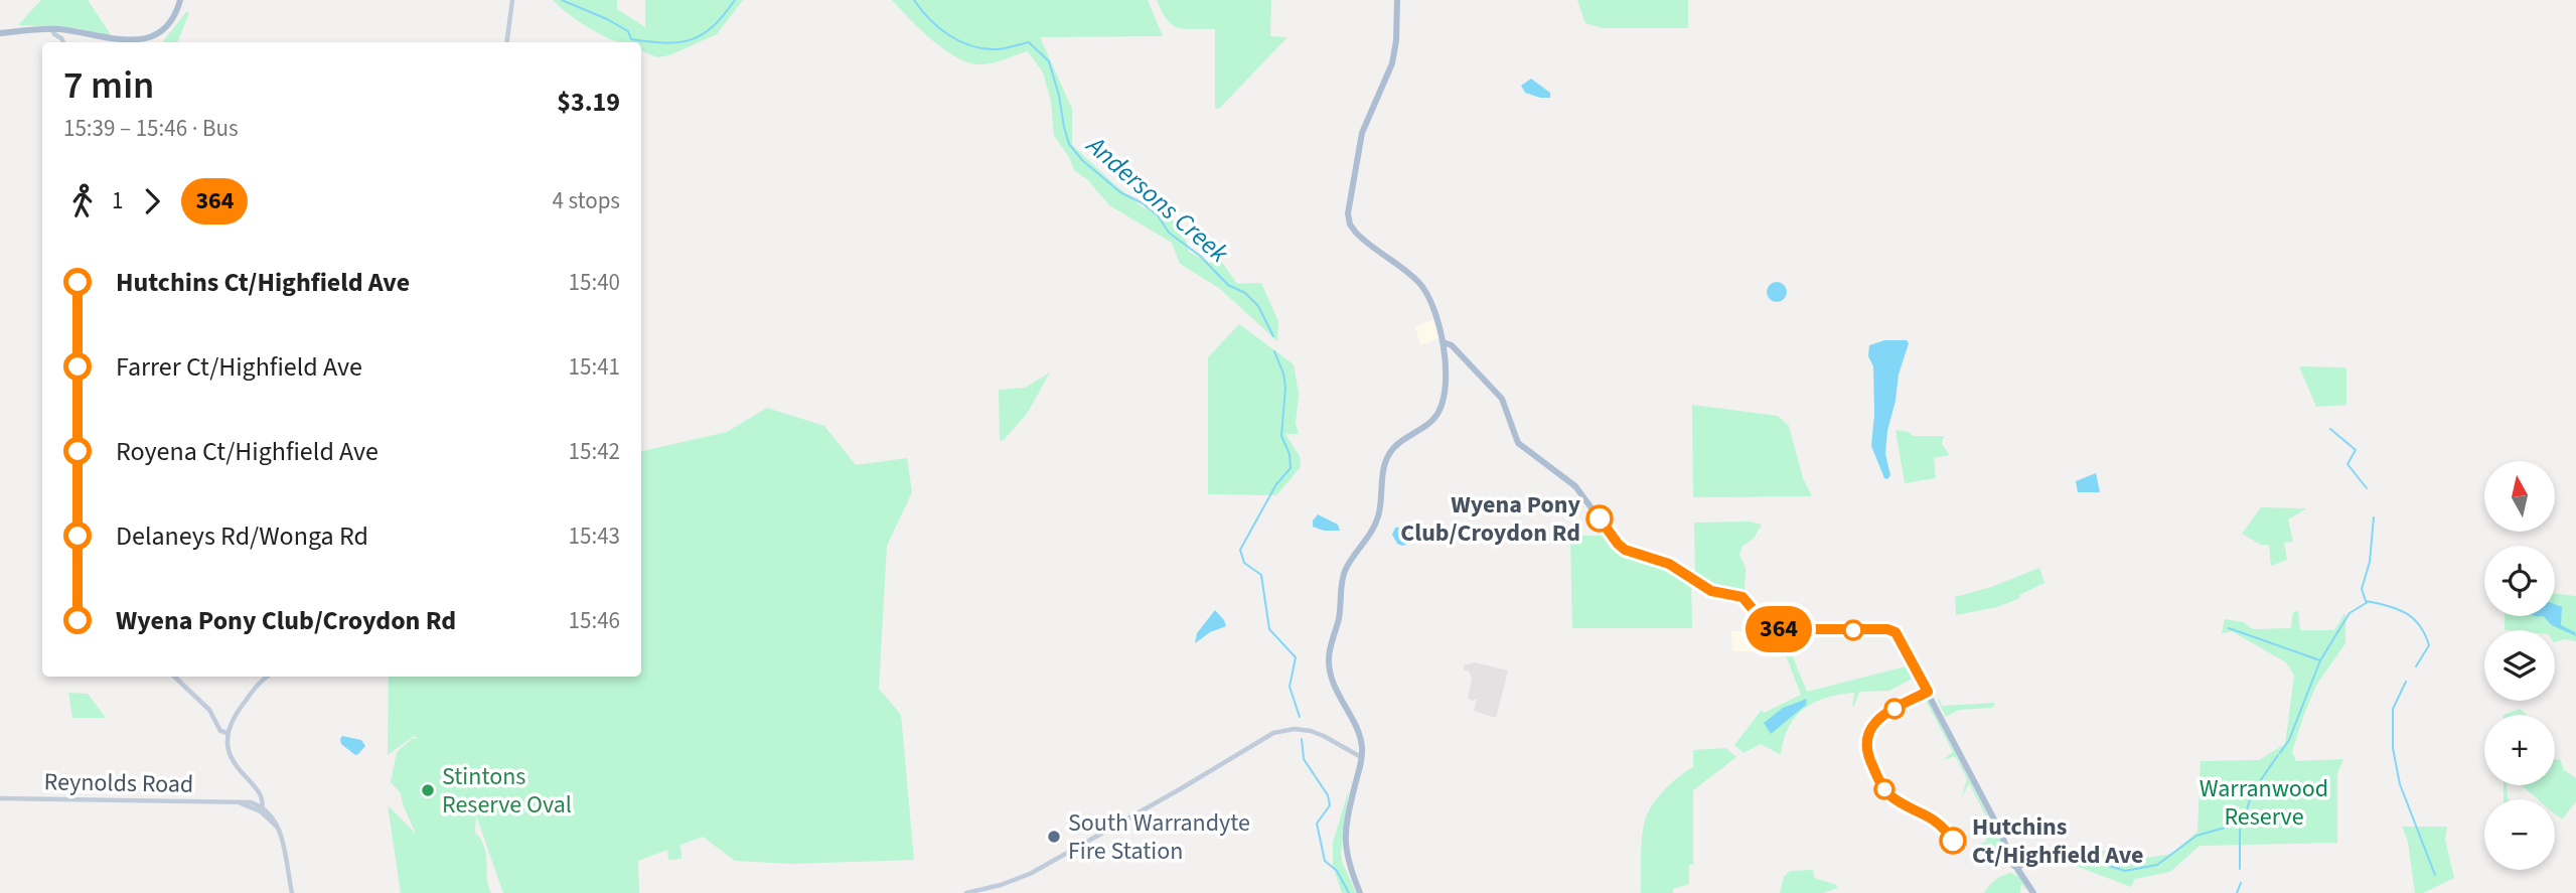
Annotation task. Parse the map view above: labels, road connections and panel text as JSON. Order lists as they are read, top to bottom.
{
  "streets": {
    "main road": ["Reynolds Road"]
  },
  "water": ["Andersons Creek"],
  "parks": ["Warranwood Reserve"],
  "places": [
    "Wyena Pony Club/Croydon Rd",
    "Stintons Reserve Oval",
    "South Warrandyte Fire Station",
    "Hutchins Ct/Highfield Ave"
  ],
  "lines": ["bus line 364"],
  "north": "top",
  "page": {
    "on_map": "364",
    "heading": ["7 min", "15:39 – 15:46 · Bus", "$3.19"],
    "legs": ["1", "364", "4 stops"],
    "list": [
      {
        "name": "Hutchins Ct/Highfield Ave",
        "value": "15:40"
      },
      {
        "name": "Farrer Ct/Highfield Ave",
        "value": "15:41"
      },
      {
        "name": "Royena Ct/Highfield Ave",
        "value": "15:42"
      },
      {
        "name": "Delaneys Rd/Wonga Rd",
        "value": "15:43"
      },
      {
        "name": "Wyena Pony Club/Croydon Rd",
        "value": "15:46"
      }
    ],
    "map_buttons": ["+", "−"]
  }
}
